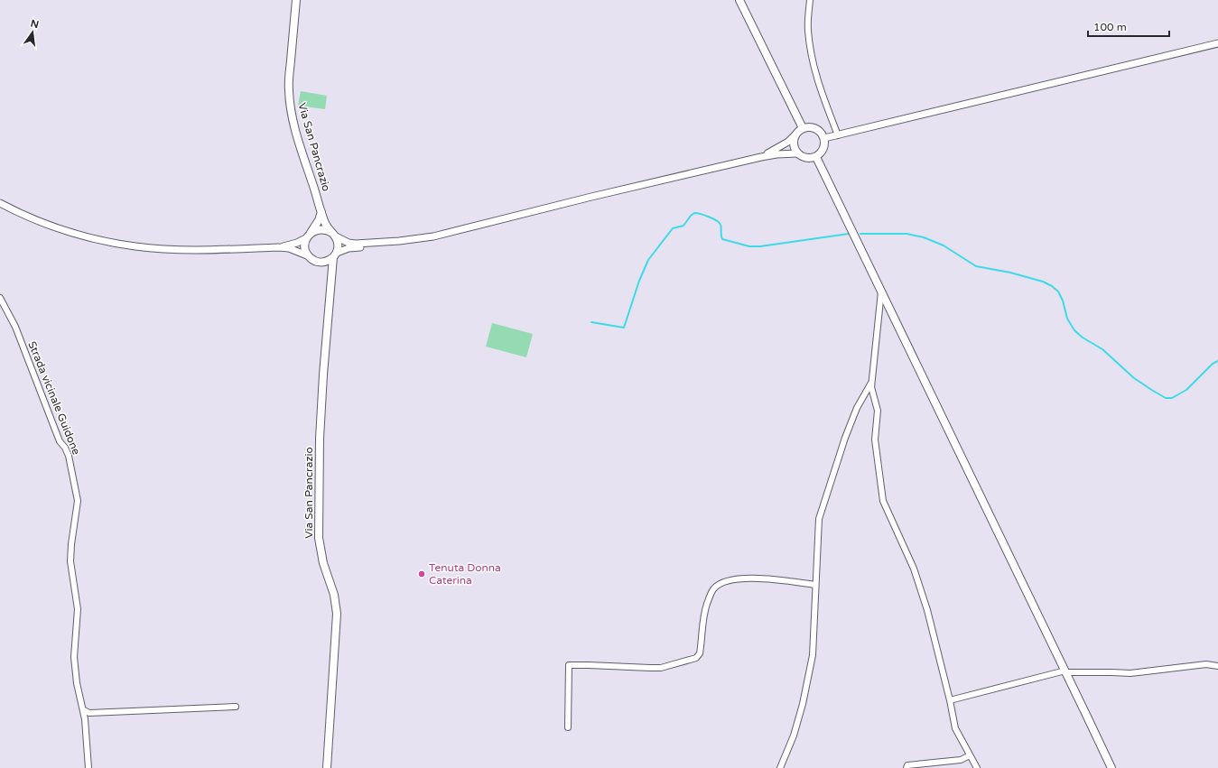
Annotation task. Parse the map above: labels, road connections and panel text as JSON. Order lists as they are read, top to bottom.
{
  "streets": {
    "main road": ["Via San Pancrazio"],
    "street": ["Strada vicinale Guidone"]
  },
  "places": ["Tenuta Donna Caterina"],
  "scale_bar": "100 m",
  "north": "top"
}
